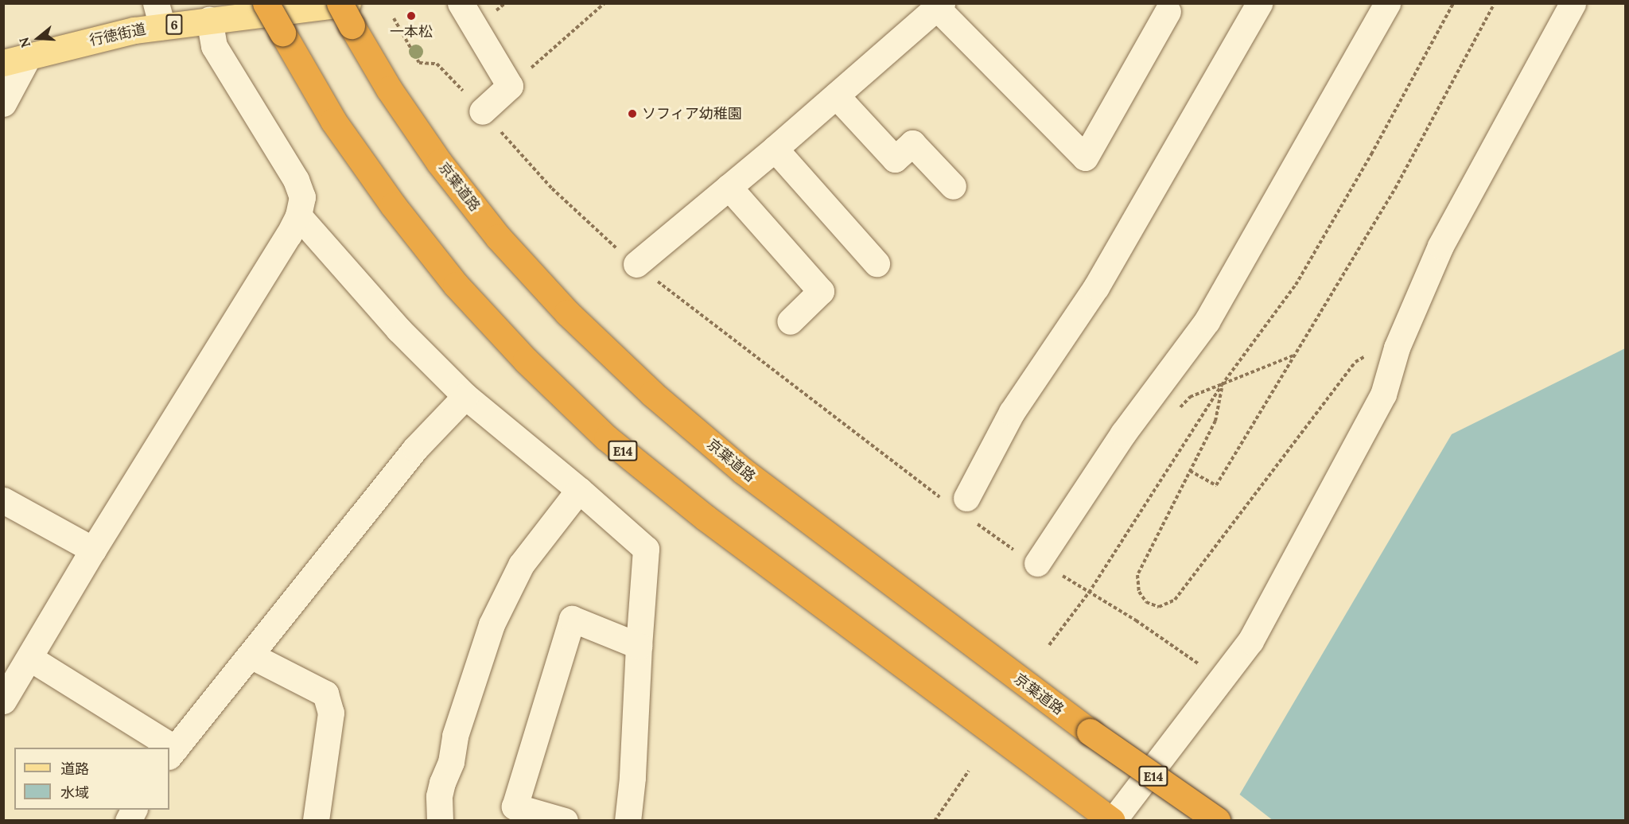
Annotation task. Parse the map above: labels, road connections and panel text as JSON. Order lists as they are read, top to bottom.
{
  "streets": {
    "highway": ["京葉道路", "E14"],
    "main road": ["6", "行徳街道"]
  },
  "crossings": [
    ["行徳街道", "京葉道路"]
  ],
  "places": ["一本松", "ソフィア幼稚園"],
  "legend": ["道路", "水域"],
  "north": "left"
}
